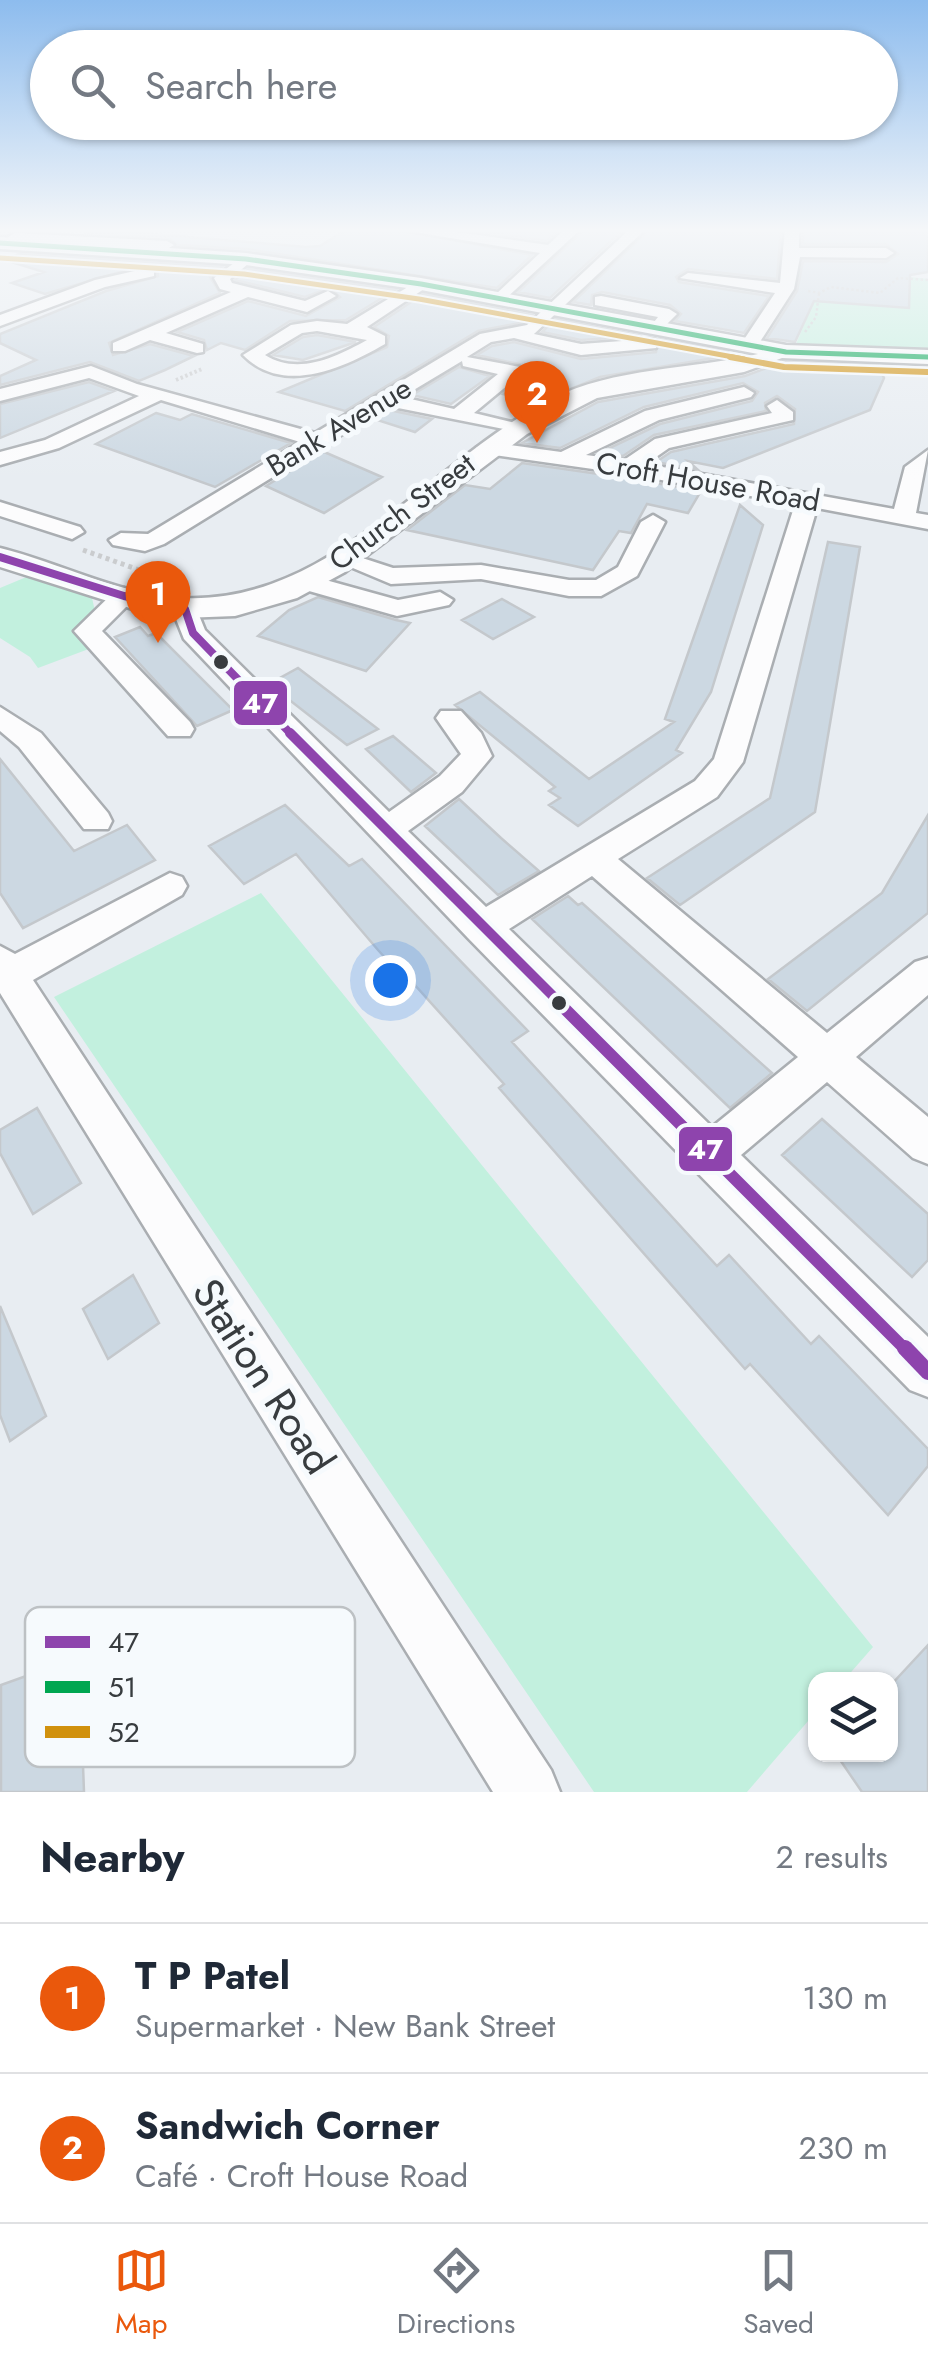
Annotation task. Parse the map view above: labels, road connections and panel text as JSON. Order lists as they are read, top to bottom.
{
  "streets": {
    "main road": ["Church Street"],
    "street": ["Bank Avenue", "Croft House Road", "Station Road"]
  },
  "crossings": [
    ["Croft House Road", "Church Street"]
  ],
  "lines": ["transit line 51", "transit line 52", "transit line 47"],
  "legend": ["47", "51", "52"],
  "page": {
    "search": "Search here",
    "pins": ["2", "1"],
    "heading": ["Nearby", "2 results"],
    "list": [
      {
        "mark": "1",
        "name": "T P Patel",
        "note": "Supermarket · New Bank Street",
        "value": "130 m"
      },
      {
        "mark": "2",
        "name": "Sandwich Corner",
        "note": "Café · Croft House Road",
        "value": "230 m"
      }
    ],
    "nav": ["Map", "Directions", "Saved"]
  }
}
